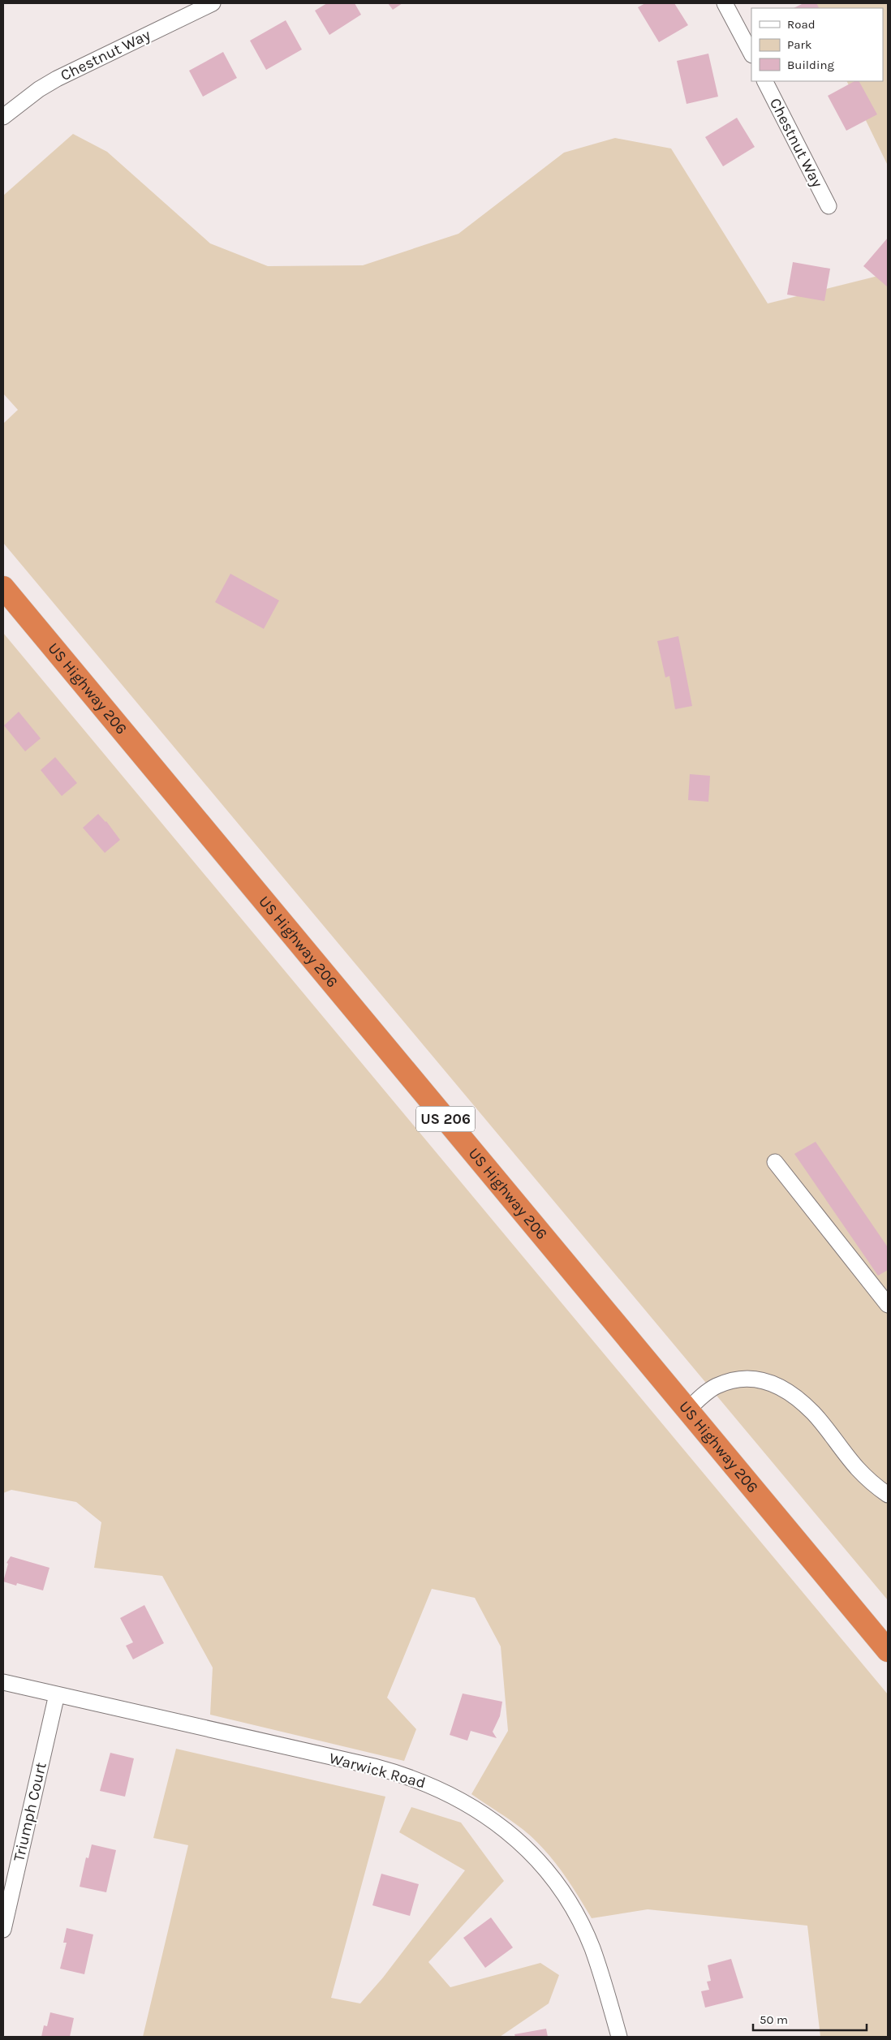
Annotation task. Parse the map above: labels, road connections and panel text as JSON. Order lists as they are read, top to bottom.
{
  "streets": {
    "highway": ["US Highway 206", "US 206"],
    "street": ["Chestnut Way", "Warwick Road", "Triumph Court"]
  },
  "crossings": [
    ["Warwick Road", "Triumph Court"]
  ],
  "legend": ["Road", "Park", "Building"],
  "scale_bar": "50 m"
}
